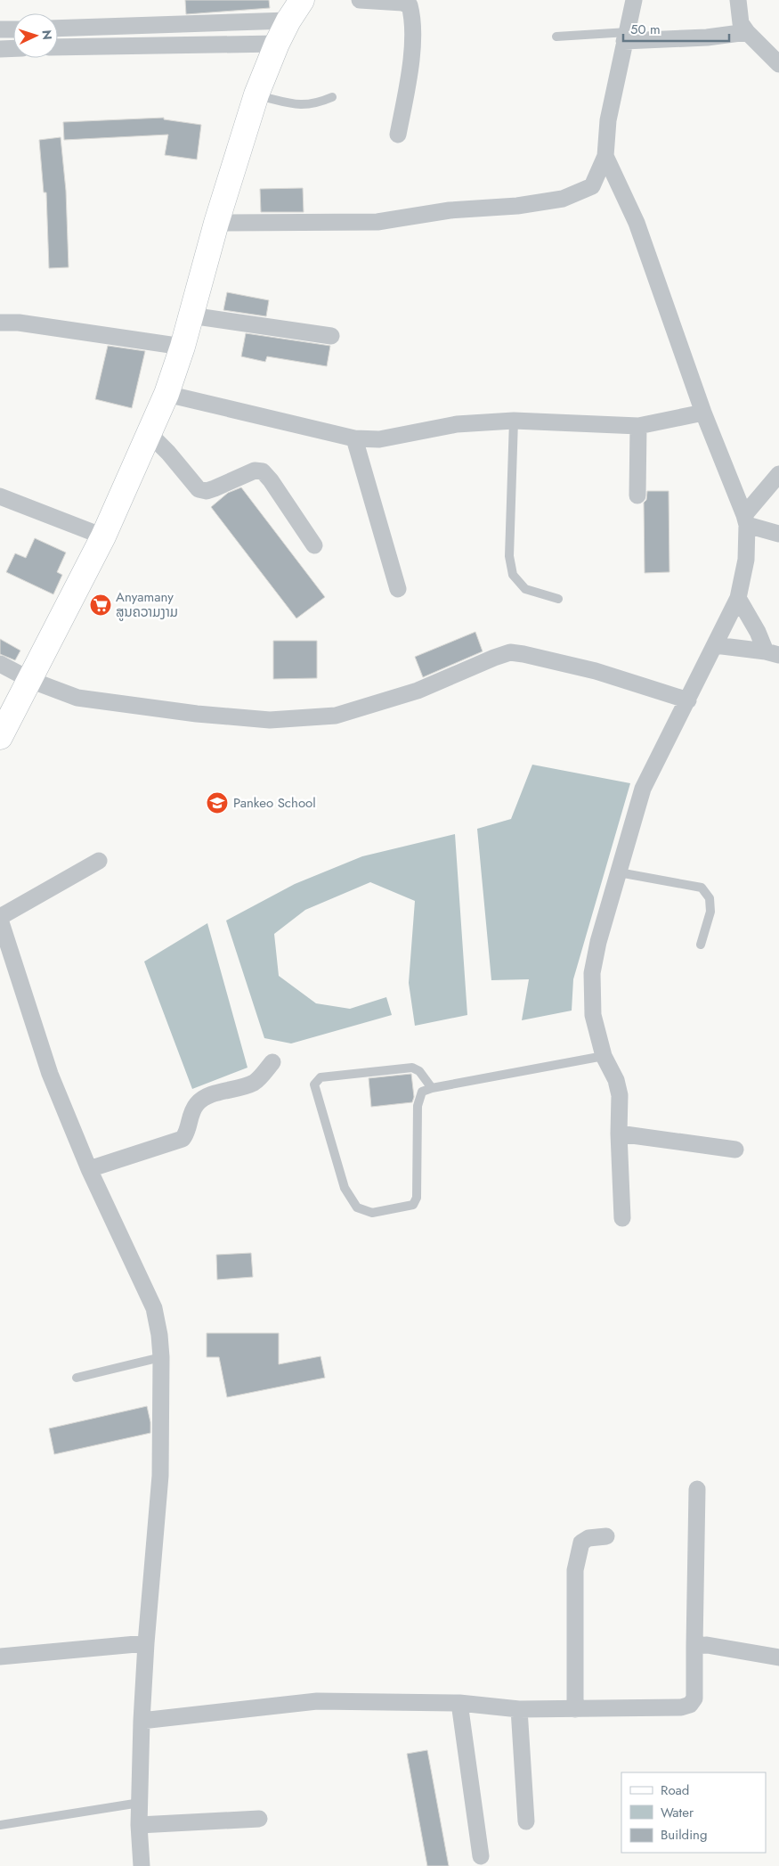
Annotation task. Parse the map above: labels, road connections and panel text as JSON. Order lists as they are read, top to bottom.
{
  "places": {
    "supermarket": ["Anyamany ສູນຄວາມງາມ"],
    "school or university": ["Pankeo School"]
  },
  "legend": ["Road", "Water", "Building"],
  "scale_bar": "50 m",
  "north": "right"
}
